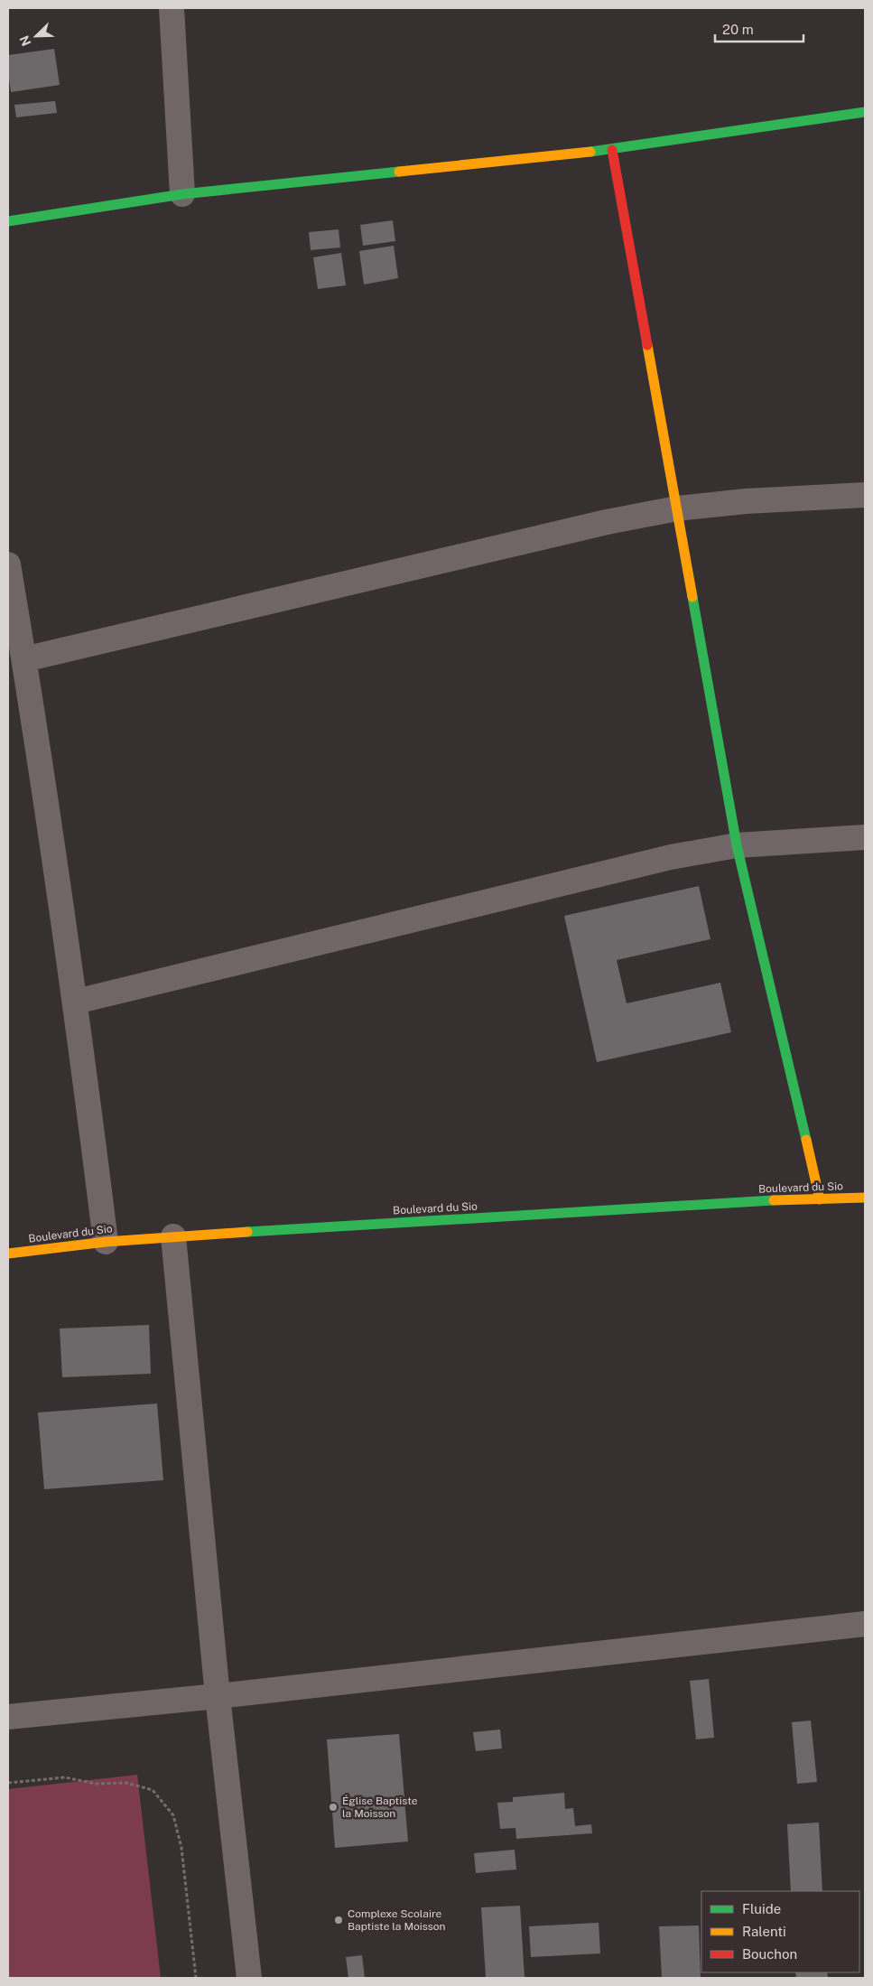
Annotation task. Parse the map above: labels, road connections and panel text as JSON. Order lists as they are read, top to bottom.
{
  "streets": {
    "street": ["Boulevard du Sio"]
  },
  "places": ["Église Baptiste la Moisson", "Complexe Scolaire Baptiste la Moisson"],
  "legend": ["Fluide", "Ralenti", "Bouchon"],
  "scale_bar": "20 m",
  "north": "bottom left"
}
